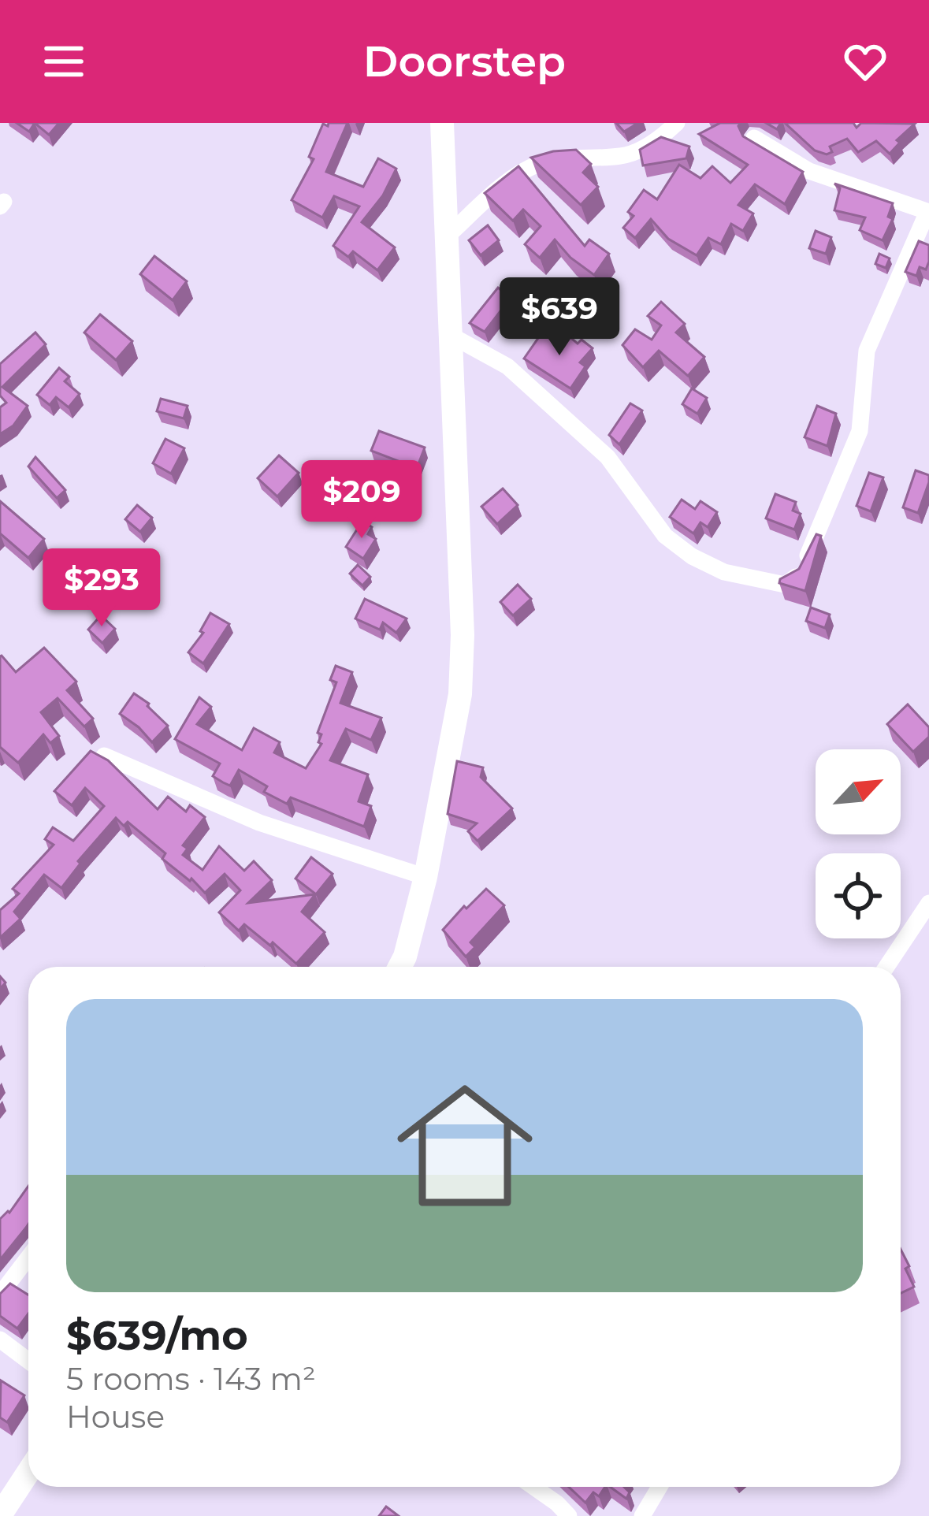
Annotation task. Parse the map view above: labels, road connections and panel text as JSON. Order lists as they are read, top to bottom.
{
  "north": "top right",
  "page": {
    "header": "Doorstep",
    "price": ["$639", "$209", "$293"],
    "list": [
      {
        "name": "$639/mo",
        "note": "5 rooms · 143 m² · House"
      }
    ]
  }
}
